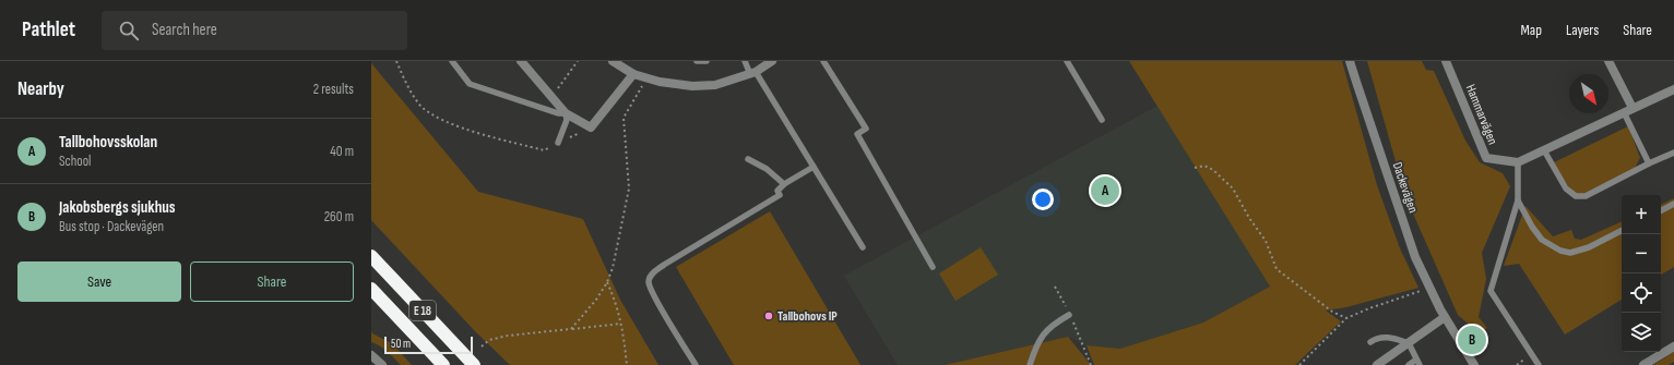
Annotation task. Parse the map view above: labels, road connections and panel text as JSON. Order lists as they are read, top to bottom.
{
  "streets": {
    "highway": ["E 18"],
    "street": ["Hammarvägen", "Dackevägen"]
  },
  "places": ["Tallbohovs IP"],
  "scale_bar": "50 m",
  "north": "bottom right",
  "page": {
    "header": "Pathlet",
    "search": "Search here",
    "nav": ["Map", "Layers", "Share"],
    "heading": ["Nearby", "2 results"],
    "list": [
      {
        "mark": "A",
        "name": "Tallbohovsskolan",
        "note": "School",
        "value": "40 m"
      },
      {
        "mark": "B",
        "name": "Jakobsbergs sjukhus",
        "note": "Bus stop · Dackevägen",
        "value": "260 m"
      }
    ],
    "pins": ["A", "B"],
    "map_buttons": ["+", "−"],
    "buttons": ["Save", "Share"],
    "scale": "50 m"
  }
}
